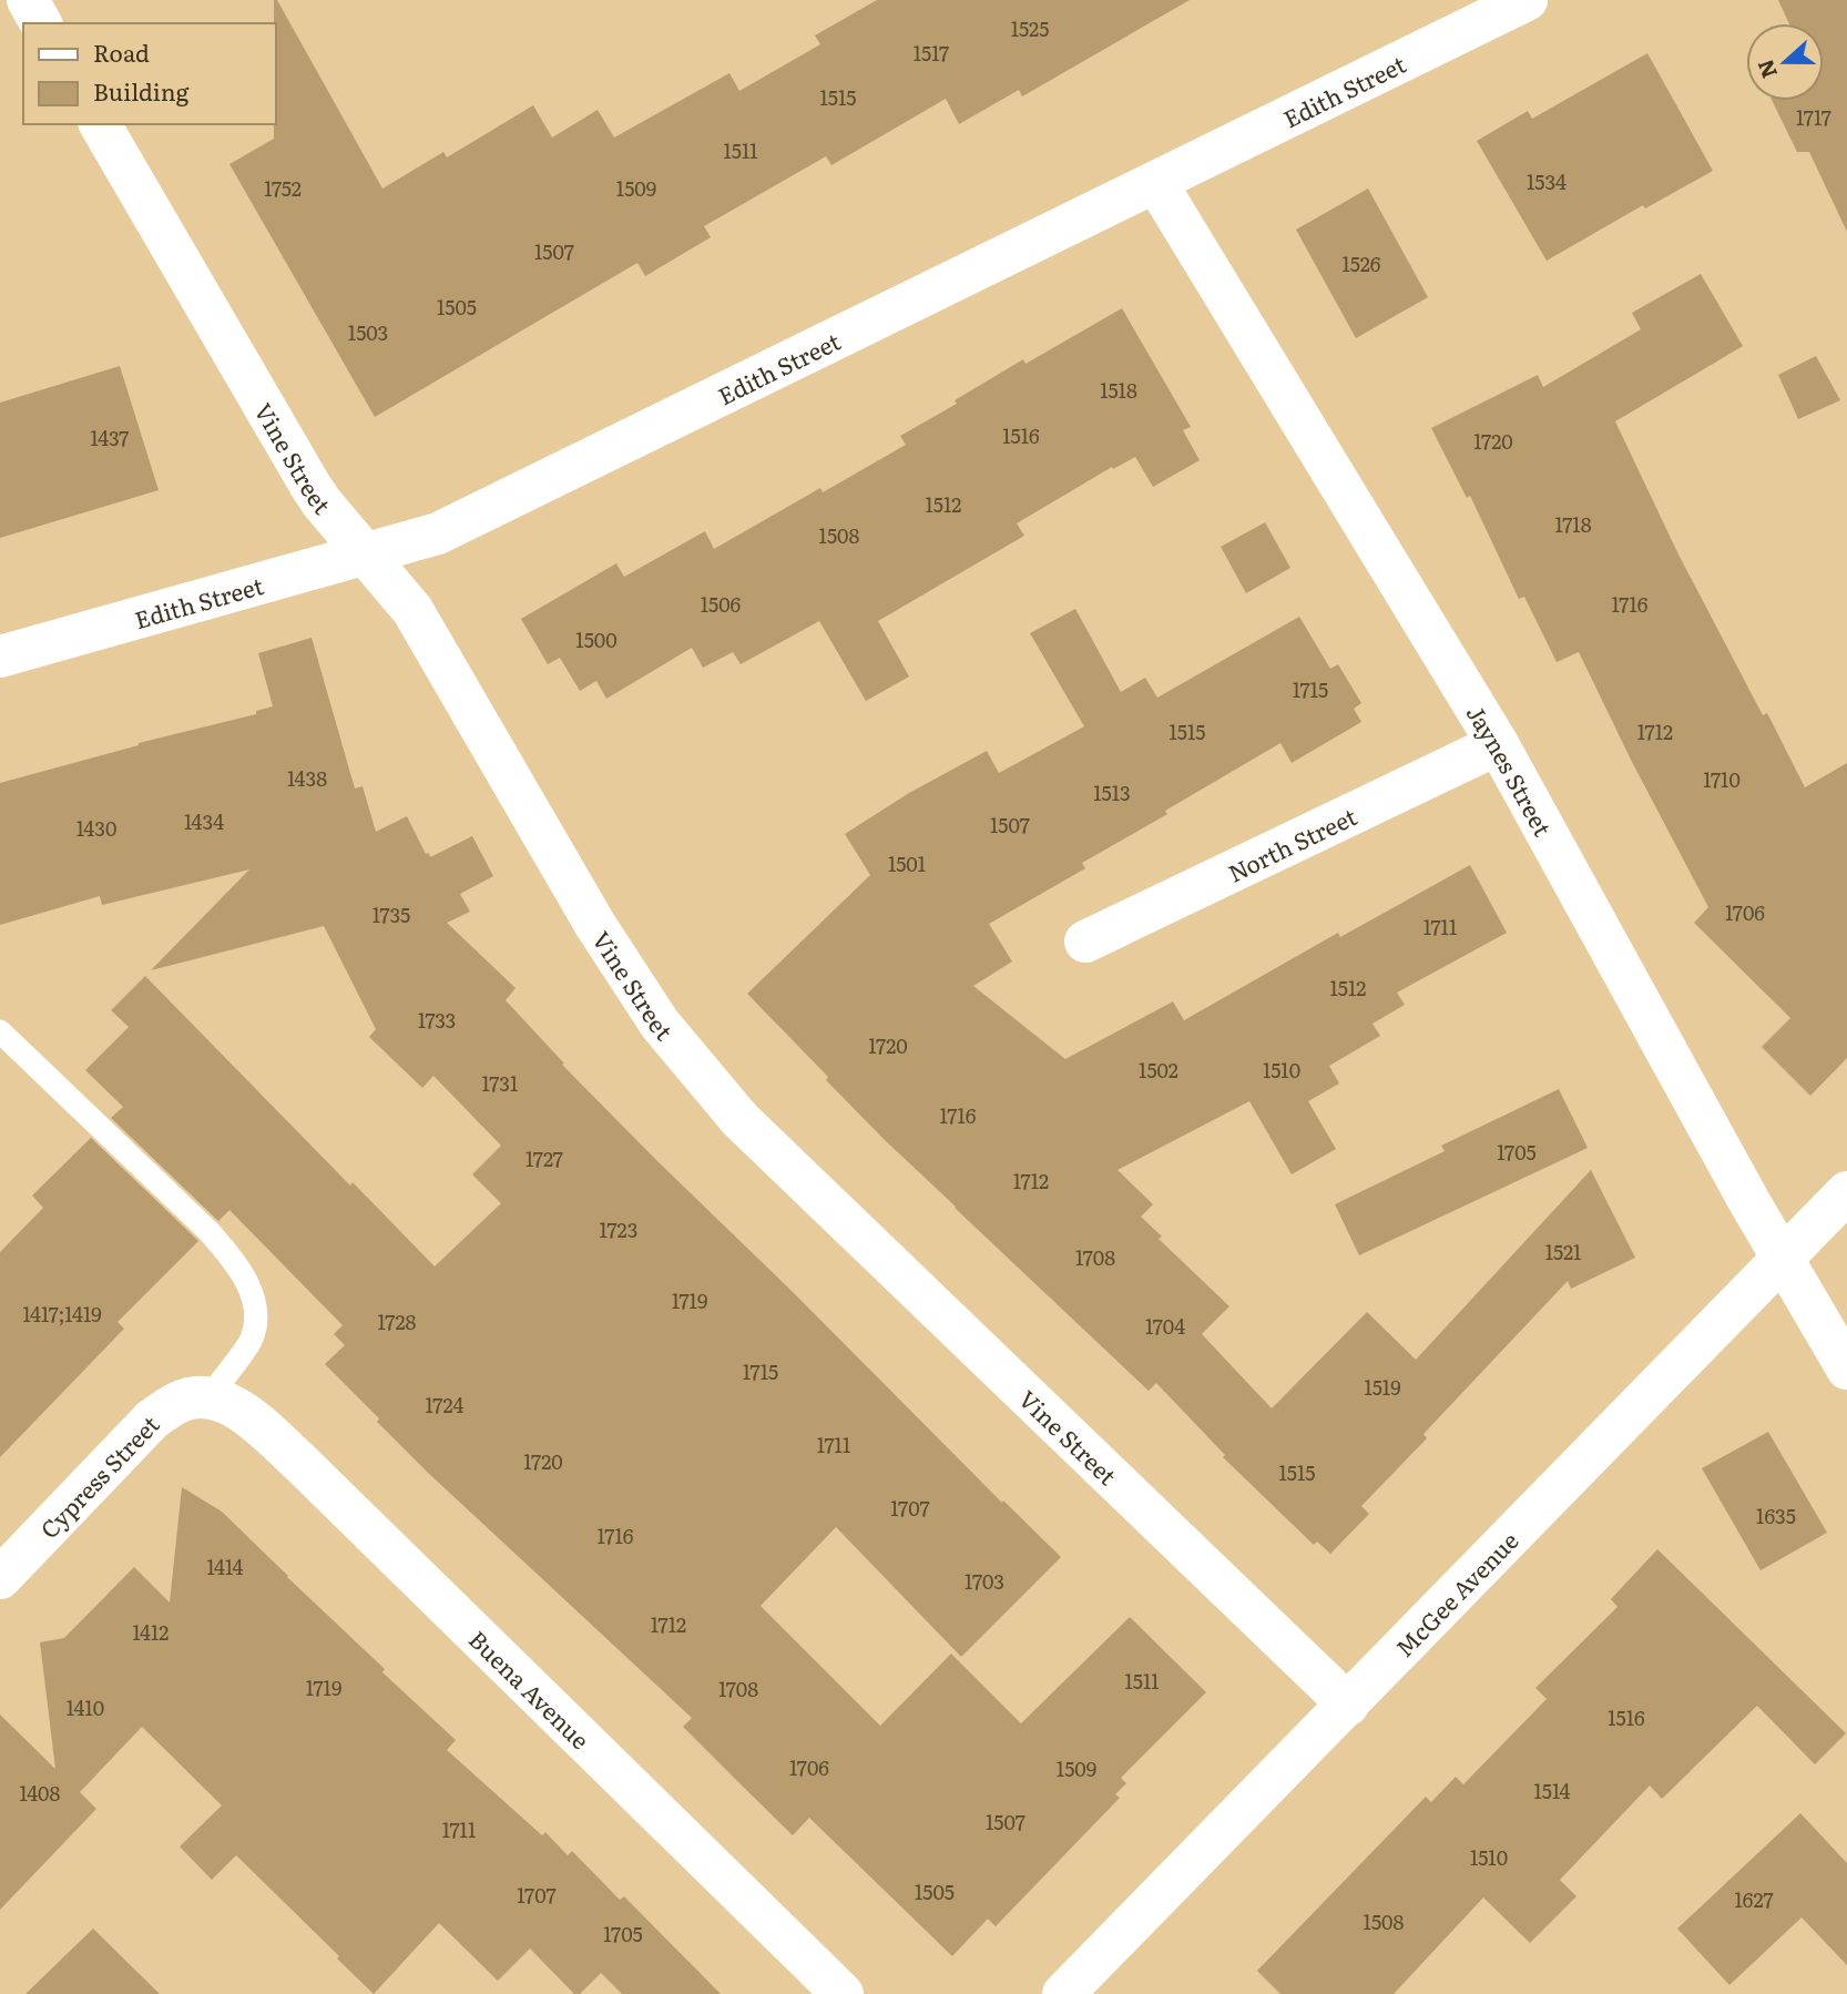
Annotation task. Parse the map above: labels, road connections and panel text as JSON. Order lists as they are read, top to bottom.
{
  "streets": {
    "street": [
      "Edith Street",
      "Vine Street",
      "Jaynes Street",
      "North Street",
      "Cypress Street",
      "McGee Avenue",
      "Buena Avenue"
    ]
  },
  "crossings": [
    ["Edith Street", "Vine Street"],
    ["Edith Street", "Jaynes Street"],
    ["Vine Street", "McGee Avenue"],
    ["Jaynes Street", "North Street"],
    ["Jaynes Street", "McGee Avenue"],
    ["Cypress Street", "Buena Avenue"]
  ],
  "house_numbers": [
    "1525",
    "1517",
    "1515",
    "1717",
    "1511",
    "1534",
    "1752",
    "1509",
    "1507",
    "1526",
    "1505",
    "1503",
    "1518",
    "1516",
    "1437",
    "1720",
    "1512",
    "1718",
    "1508",
    "1506",
    "1716",
    "1500",
    "1715",
    "1515",
    "1712",
    "1438",
    "1710",
    "1513",
    "1434",
    "1507",
    "1430",
    "1501",
    "1706",
    "1735",
    "1711",
    "1512",
    "1733",
    "1720",
    "1502",
    "1510",
    "1731",
    "1716",
    "1705",
    "1727",
    "1712",
    "1723",
    "1521",
    "1708",
    "1719",
    "1417;1419",
    "1728",
    "1704",
    "1715",
    "1519",
    "1724",
    "1711",
    "1720",
    "1515",
    "1707",
    "1635",
    "1716",
    "1414",
    "1703",
    "1712",
    "1412",
    "1511",
    "1719",
    "1708",
    "1410",
    "1516",
    "1706",
    "1509",
    "1514",
    "1408",
    "1507",
    "1711",
    "1510",
    "1505",
    "1707",
    "1627",
    "1508",
    "1705"
  ],
  "legend": ["Road", "Building"],
  "north": "left"
}
